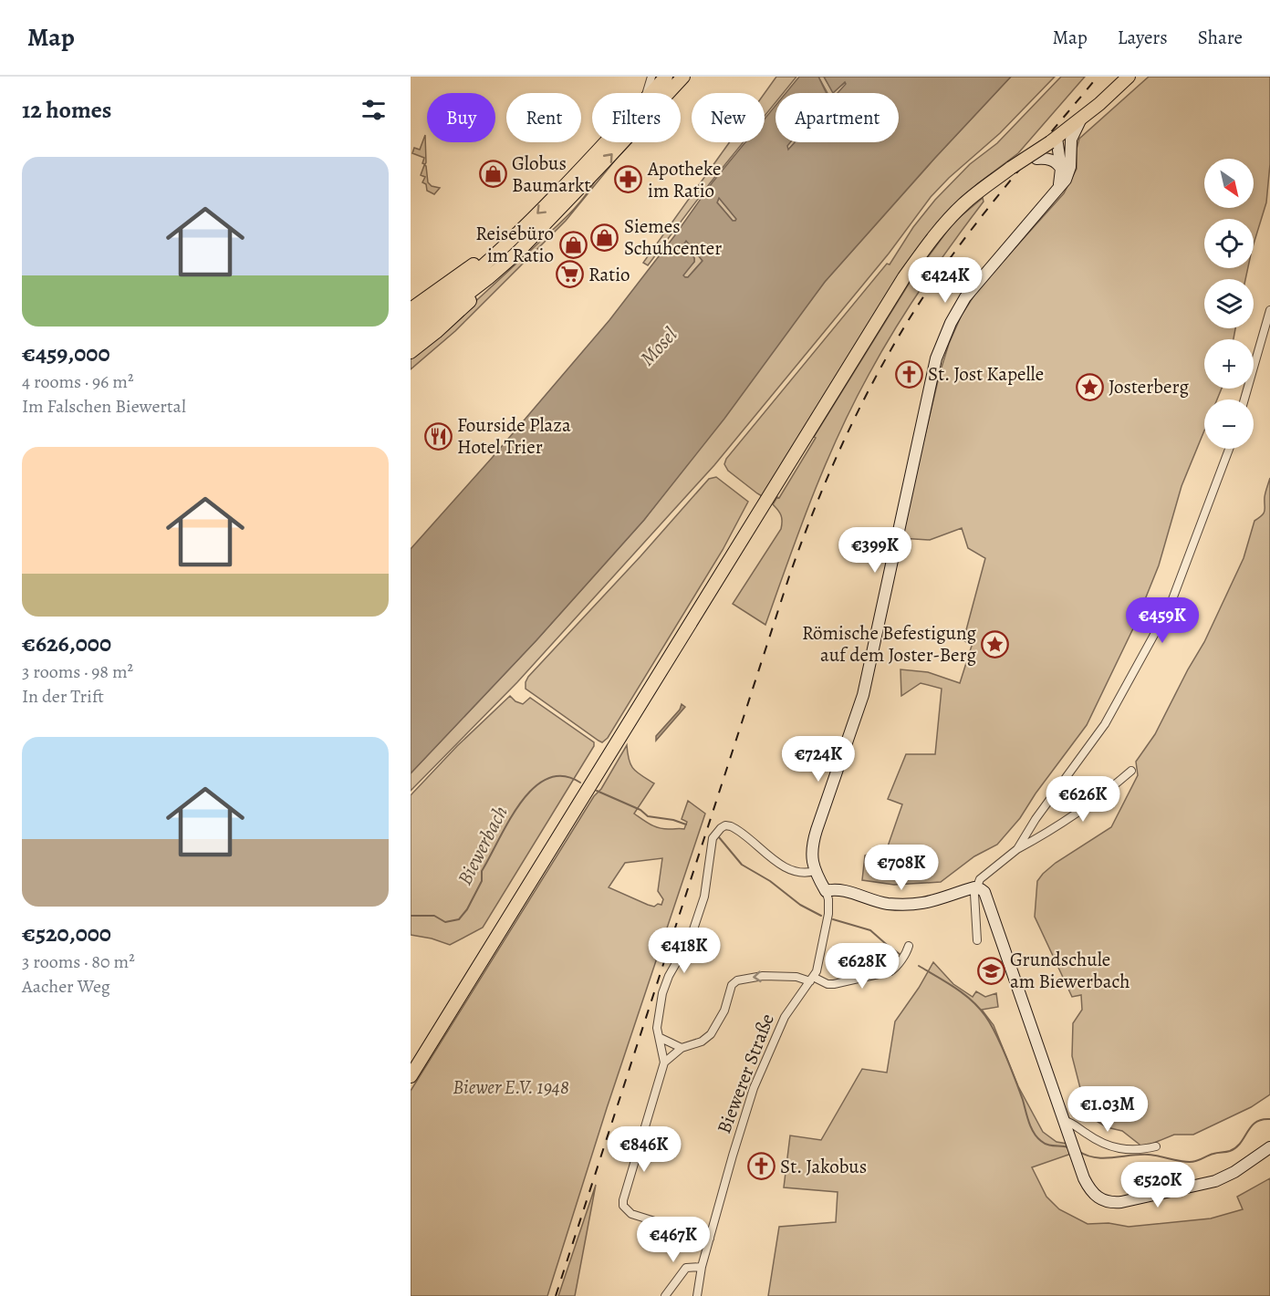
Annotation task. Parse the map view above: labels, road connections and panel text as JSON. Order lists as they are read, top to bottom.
{
  "streets": {
    "street": ["Biewerer Straße"]
  },
  "water": ["Mosel", "Biewerbach"],
  "parks": ["Biewer E.V. 1948"],
  "places": {
    "shop": ["Globus Baumarkt", "Siemes Schuhcenter", "Reisebüro im Ratio"],
    "pharmacy": ["Apotheke im Ratio"],
    "supermarket": ["Ratio"],
    "church": ["St. Jost Kapelle", "St. Jakobus"],
    "place": ["Josterberg", "Römische Befestigung auf dem Joster-Berg"],
    "restaurant": ["Fourside Plaza Hotel Trier"],
    "school or university": ["Grundschule am Biewerbach"]
  },
  "north": "bottom right",
  "page": {
    "header": "Map",
    "nav": ["Map", "Layers", "Share"],
    "heading": "12 homes",
    "chip": [
      "Buy",
      "Rent",
      "Filters",
      "New",
      "Apartment"
    ],
    "list": [
      {
        "name": "€459,000",
        "note": "4 rooms · 96 m² · Im Falschen Biewertal"
      },
      {
        "name": "€626,000",
        "note": "3 rooms · 98 m² · In der Trift"
      },
      {
        "name": "€520,000",
        "note": "3 rooms · 80 m² · Aacher Weg"
      }
    ],
    "map_buttons": ["+", "−"],
    "price": [
      "€424K",
      "€399K",
      "€459K",
      "€724K",
      "€626K",
      "€708K",
      "€418K",
      "€628K",
      "€1.03M",
      "€846K",
      "€520K",
      "€467K"
    ]
  }
}
